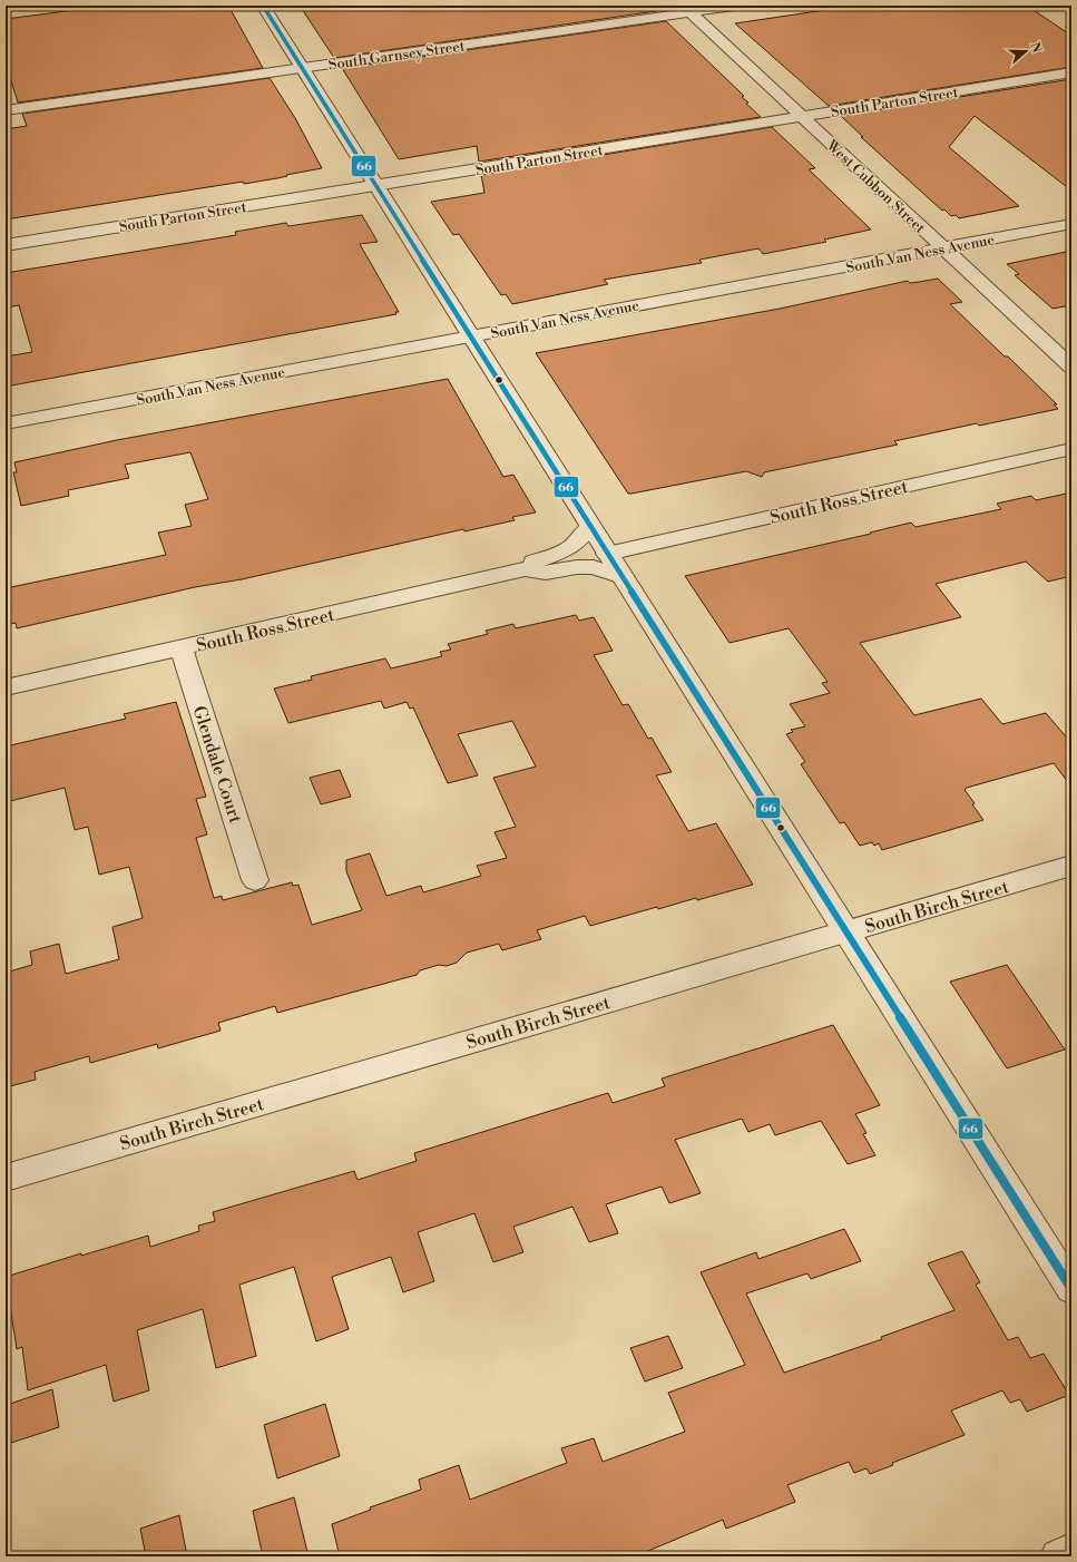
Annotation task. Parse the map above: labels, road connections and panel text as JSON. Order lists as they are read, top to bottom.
{
  "streets": {
    "street": [
      "South Garnsey Street",
      "South Parton Street",
      "West Cubbon Street",
      "South Van Ness Avenue",
      "South Ross Street",
      "Glendale Court",
      "South Birch Street"
    ]
  },
  "crossings": [
    ["South Garnsey Street", "West Cubbon Street"],
    ["South Parton Street", "West Cubbon Street"],
    ["West Cubbon Street", "South Van Ness Avenue"],
    ["South Ross Street", "Glendale Court"]
  ],
  "lines": ["transit line 66"],
  "north": "right"
}
